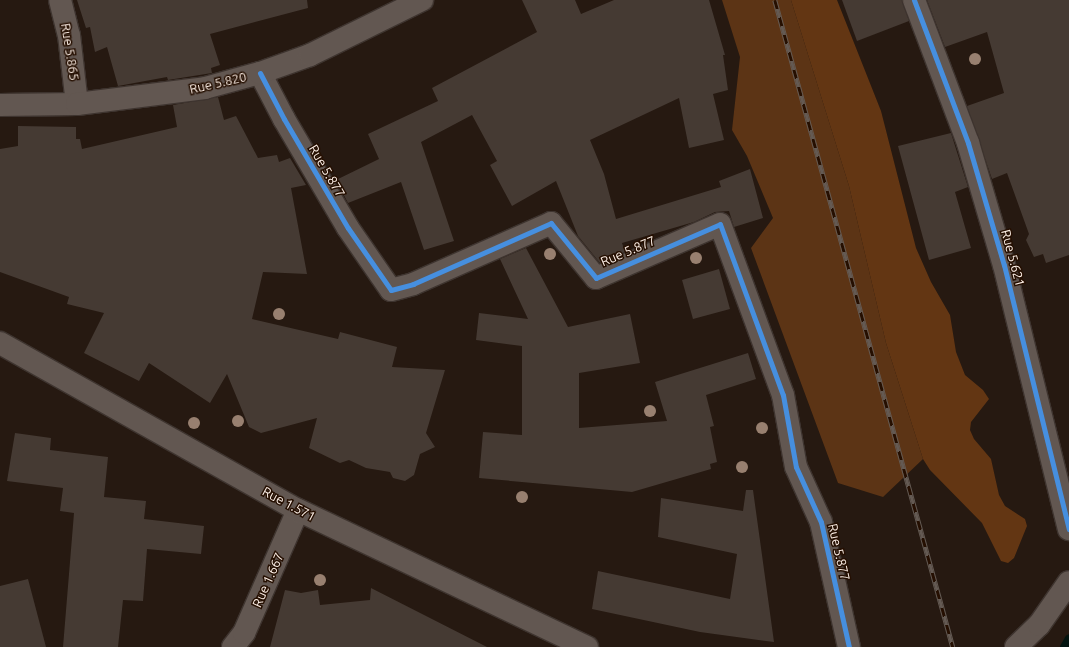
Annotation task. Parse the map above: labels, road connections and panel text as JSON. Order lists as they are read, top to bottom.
{
  "streets": {
    "street": [
      "Rue 5.865",
      "Rue 5.820",
      "Rue 5.877",
      "Rue 5.621",
      "Rue 1.571",
      "Rue 1.667"
    ]
  },
  "crossings": [
    ["Rue 5.865", "Rue 5.820"],
    ["Rue 5.820", "Rue 5.877"],
    ["Rue 1.571", "Rue 1.667"]
  ]
}
